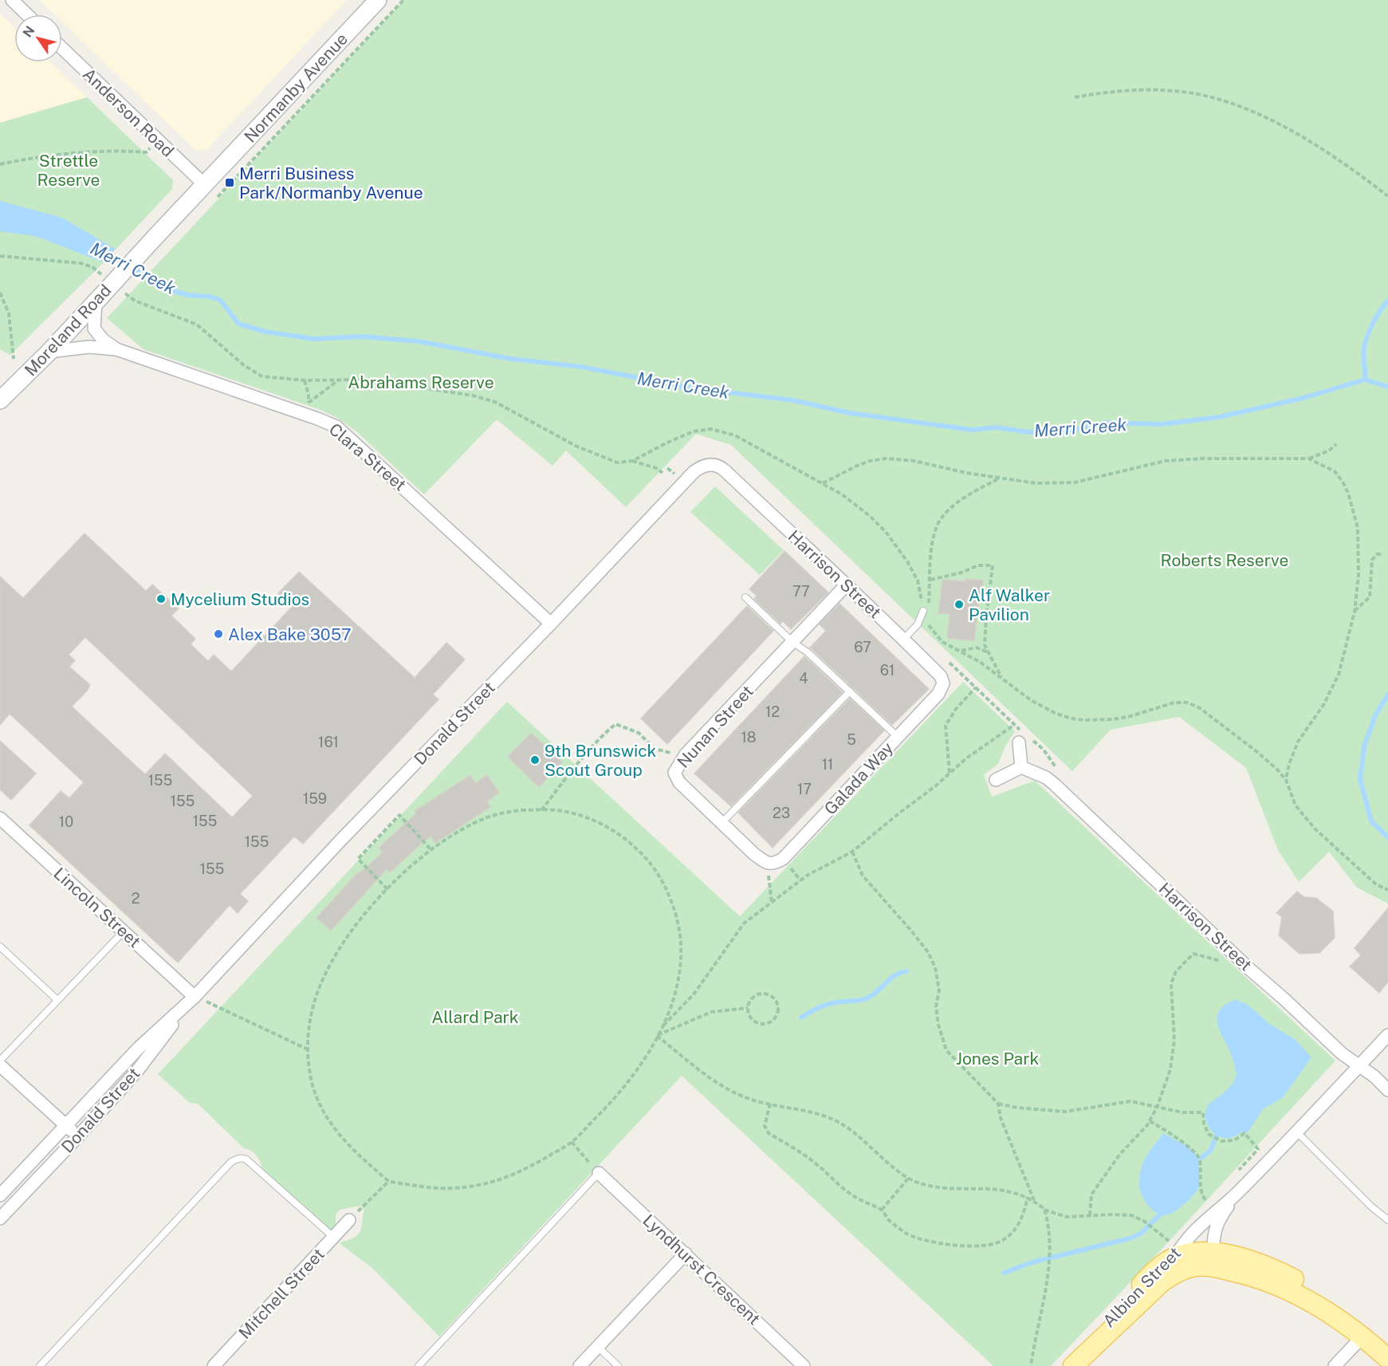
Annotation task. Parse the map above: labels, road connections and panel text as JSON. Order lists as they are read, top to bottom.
{
  "streets": {
    "main road": ["Normanby Avenue", "Moreland Road", "Albion Street"],
    "street": [
      "Anderson Road",
      "Clara Street",
      "Harrison Street",
      "Donald Street",
      "Nunan Street",
      "Galada Way",
      "Lincoln Street",
      "Lyndhurst Crescent",
      "Mitchell Street"
    ]
  },
  "crossings": [
    ["Normanby Avenue", "Anderson Road"],
    ["Normanby Avenue", "Moreland Road"],
    ["Moreland Road", "Clara Street"],
    ["Clara Street", "Donald Street"],
    ["Harrison Street", "Donald Street"],
    ["Harrison Street", "Nunan Street"],
    ["Harrison Street", "Galada Way"],
    ["Harrison Street", "Albion Street"],
    ["Donald Street", "Lincoln Street"],
    ["Nunan Street", "Galada Way"]
  ],
  "water": ["Merri Creek"],
  "parks": [
    "Strettle Reserve",
    "Abrahams Reserve",
    "Roberts Reserve",
    "Allard Park",
    "Jones Park"
  ],
  "places": {
    "transit": ["Merri Business Park/Normanby Avenue"],
    "other": [
      "Mycelium Studios",
      "Alf Walker Pavilion",
      "Alex Bake 3057",
      "9th Brunswick Scout Group"
    ]
  },
  "house_numbers": [
    "77",
    "67",
    "61",
    "4",
    "12",
    "18",
    "5",
    "161",
    "11",
    "155",
    "17",
    "159",
    "155",
    "23",
    "155",
    "10",
    "155",
    "155",
    "2"
  ],
  "north": "top left"
}
